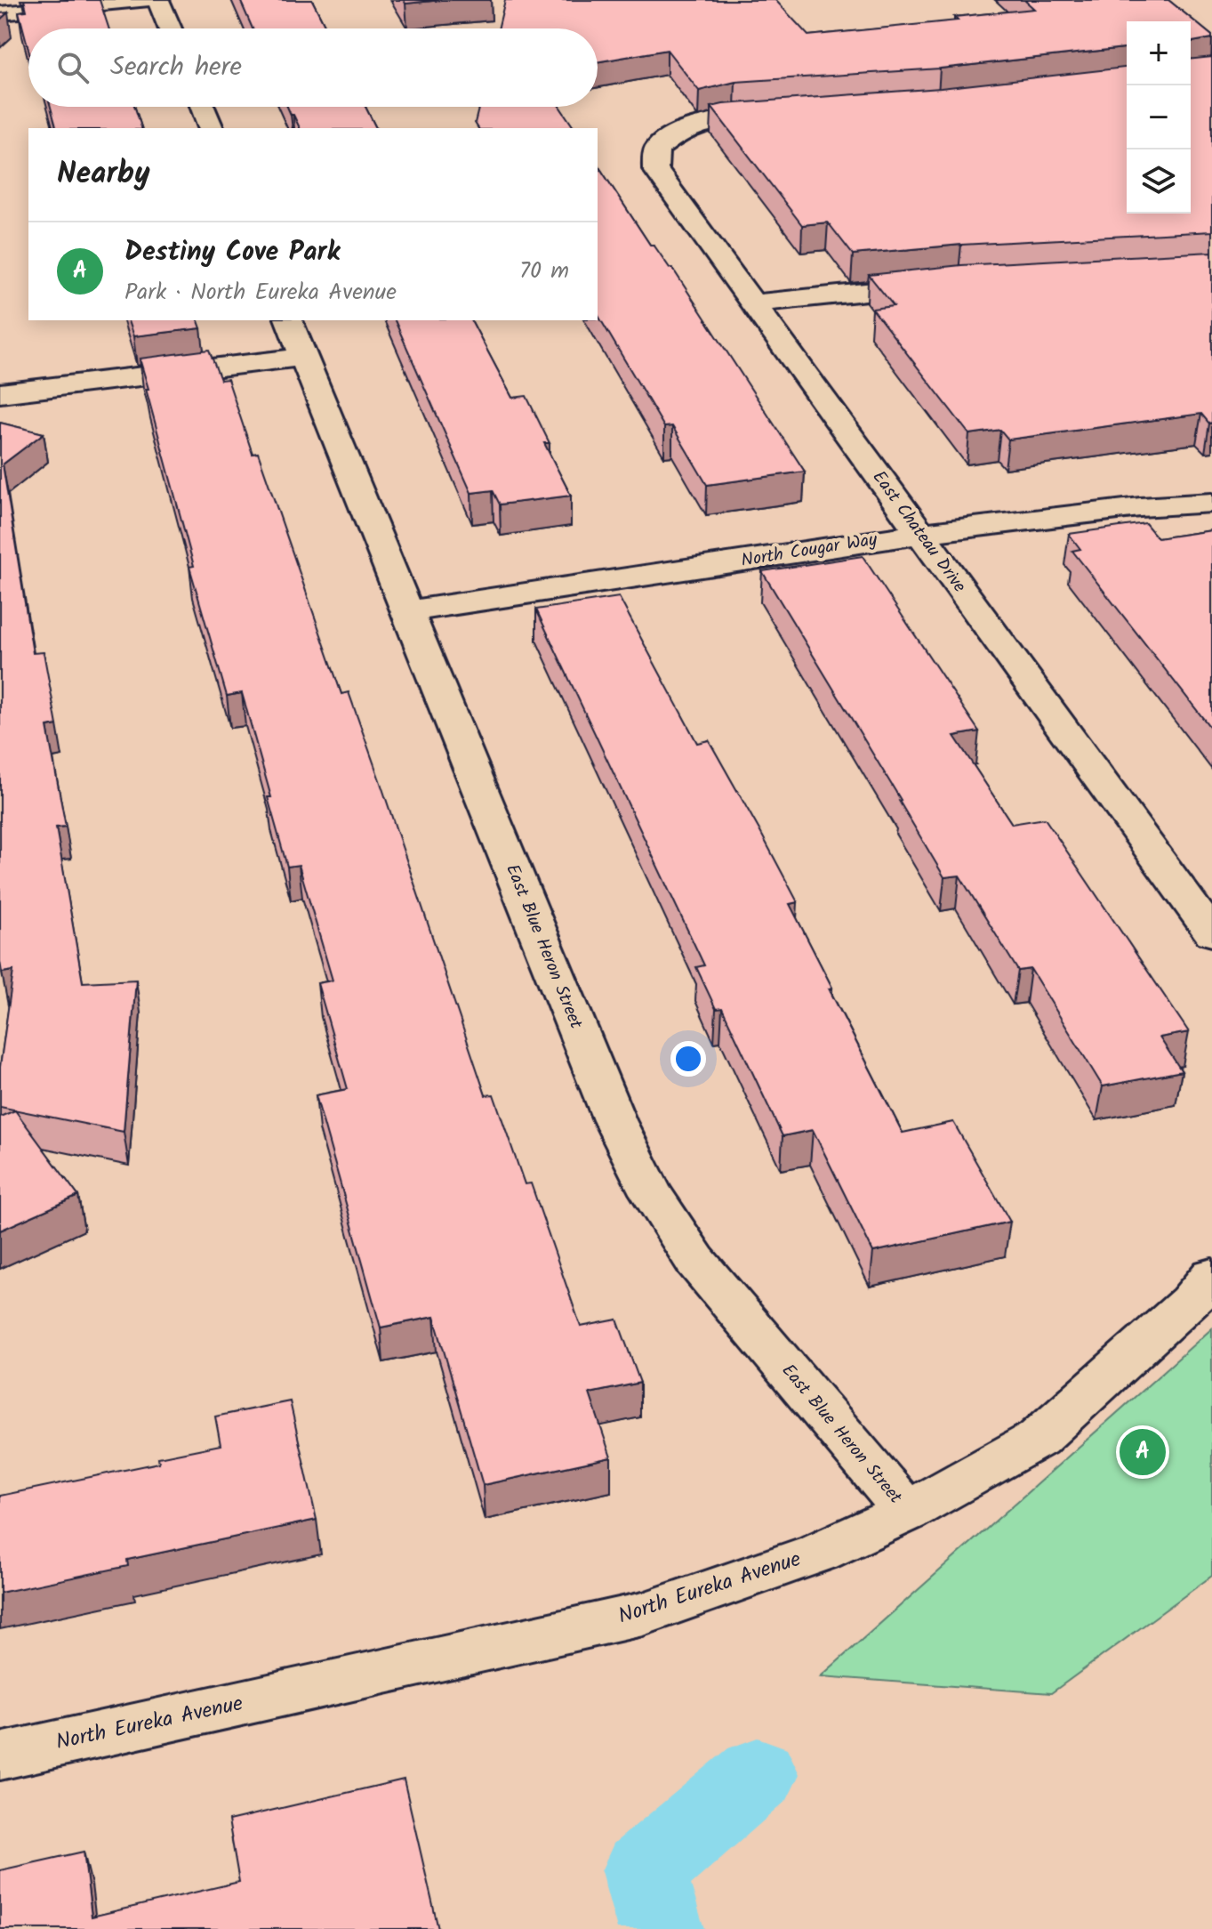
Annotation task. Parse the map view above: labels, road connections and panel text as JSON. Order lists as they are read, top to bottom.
{
  "streets": {
    "street": [
      "East Chateau Drive",
      "North Cougar Way",
      "East Blue Heron Street",
      "North Eureka Avenue"
    ]
  },
  "crossings": [
    ["East Chateau Drive", "North Cougar Way"],
    ["North Cougar Way", "East Blue Heron Street"],
    ["East Blue Heron Street", "North Eureka Avenue"]
  ],
  "page": {
    "map_buttons": ["+", "−"],
    "search": "Search here",
    "heading": "Nearby",
    "list": [
      {
        "mark": "A",
        "name": "Destiny Cove Park",
        "note": "Park · North Eureka Avenue",
        "value": "70 m"
      }
    ],
    "pins": "A"
  }
}
